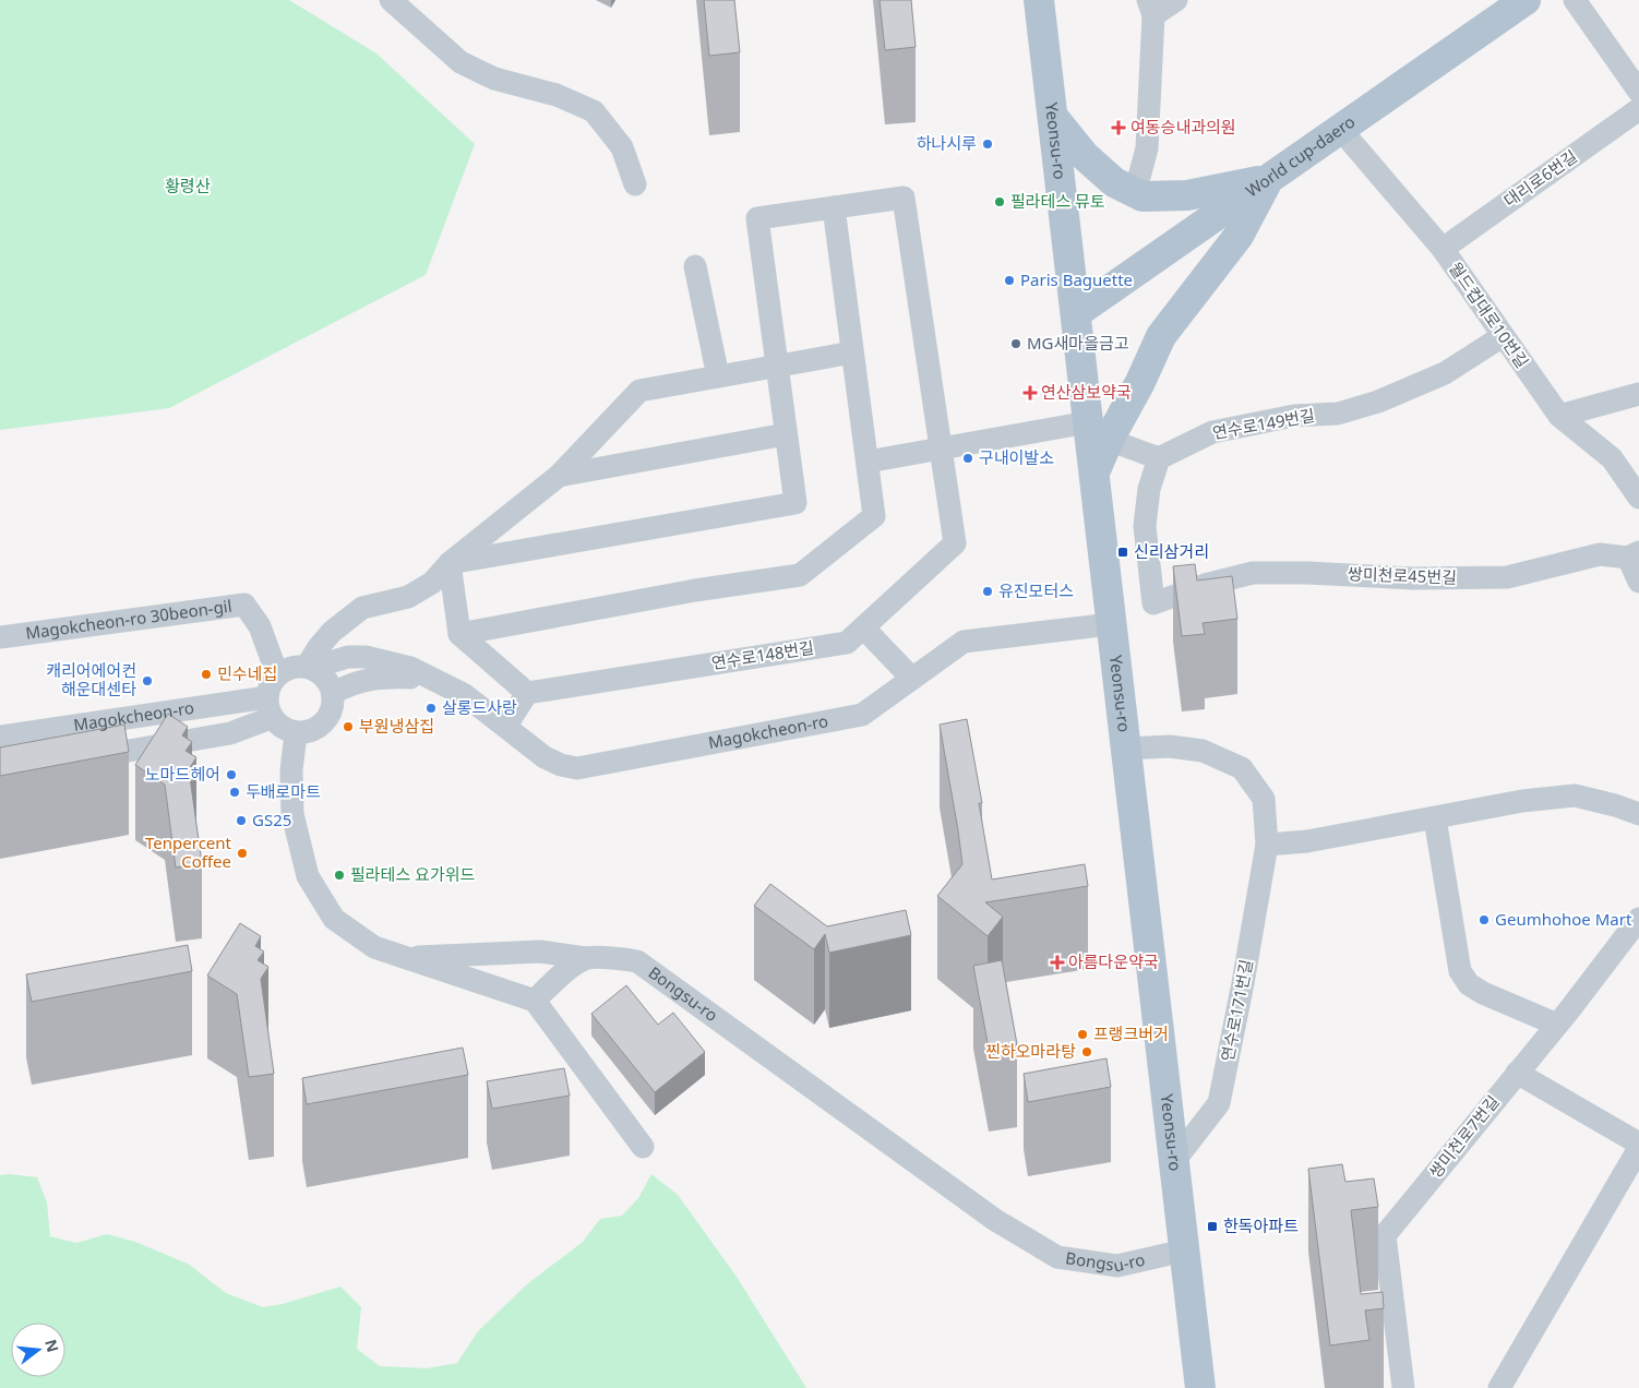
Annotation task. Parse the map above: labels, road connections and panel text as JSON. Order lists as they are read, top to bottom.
{
  "streets": {
    "main road": ["Yeonsu-ro", "World cup-daero"],
    "street": [
      "대리로6번길",
      "월드컵대로10번길",
      "연수로149번길",
      "쌍미천로45번길",
      "Magokcheon-ro 30beon-gil",
      "연수로148번길",
      "Magokcheon-ro",
      "Bongsu-ro",
      "연수로171번길",
      "쌍미천로7번길"
    ]
  },
  "crossings": [
    ["Yeonsu-ro", "World cup-daero"],
    ["Yeonsu-ro", "Magokcheon-ro"],
    ["Yeonsu-ro", "Bongsu-ro"],
    ["Yeonsu-ro", "연수로171번길"],
    ["World cup-daero", "월드컵대로10번길"],
    ["대리로6번길", "월드컵대로10번길"],
    ["월드컵대로10번길", "연수로149번길"],
    ["연수로149번길", "쌍미천로45번길"],
    ["Magokcheon-ro 30beon-gil", "Magokcheon-ro"]
  ],
  "parks": ["황령산"],
  "places": {
    "health": ["여동승내과의원", "연산삼보약국", "아름다운약국"],
    "other": [
      "하나시루",
      "필라테스 뮤토",
      "Paris Baguette",
      "MG새마을금고",
      "구내이발소",
      "유진모터스",
      "민수네집",
      "캐리어에어컨 해운대센타",
      "살롱드사랑",
      "부원냉삼집",
      "노마드헤어",
      "두배로마트",
      "GS25",
      "Tenpercent Coffee",
      "필라테스 요가위드",
      "Geumhohoe Mart",
      "프랭크버거",
      "찐하오마라탕"
    ],
    "transit": ["신리삼거리", "한독아파트"]
  },
  "north": "right"
}
